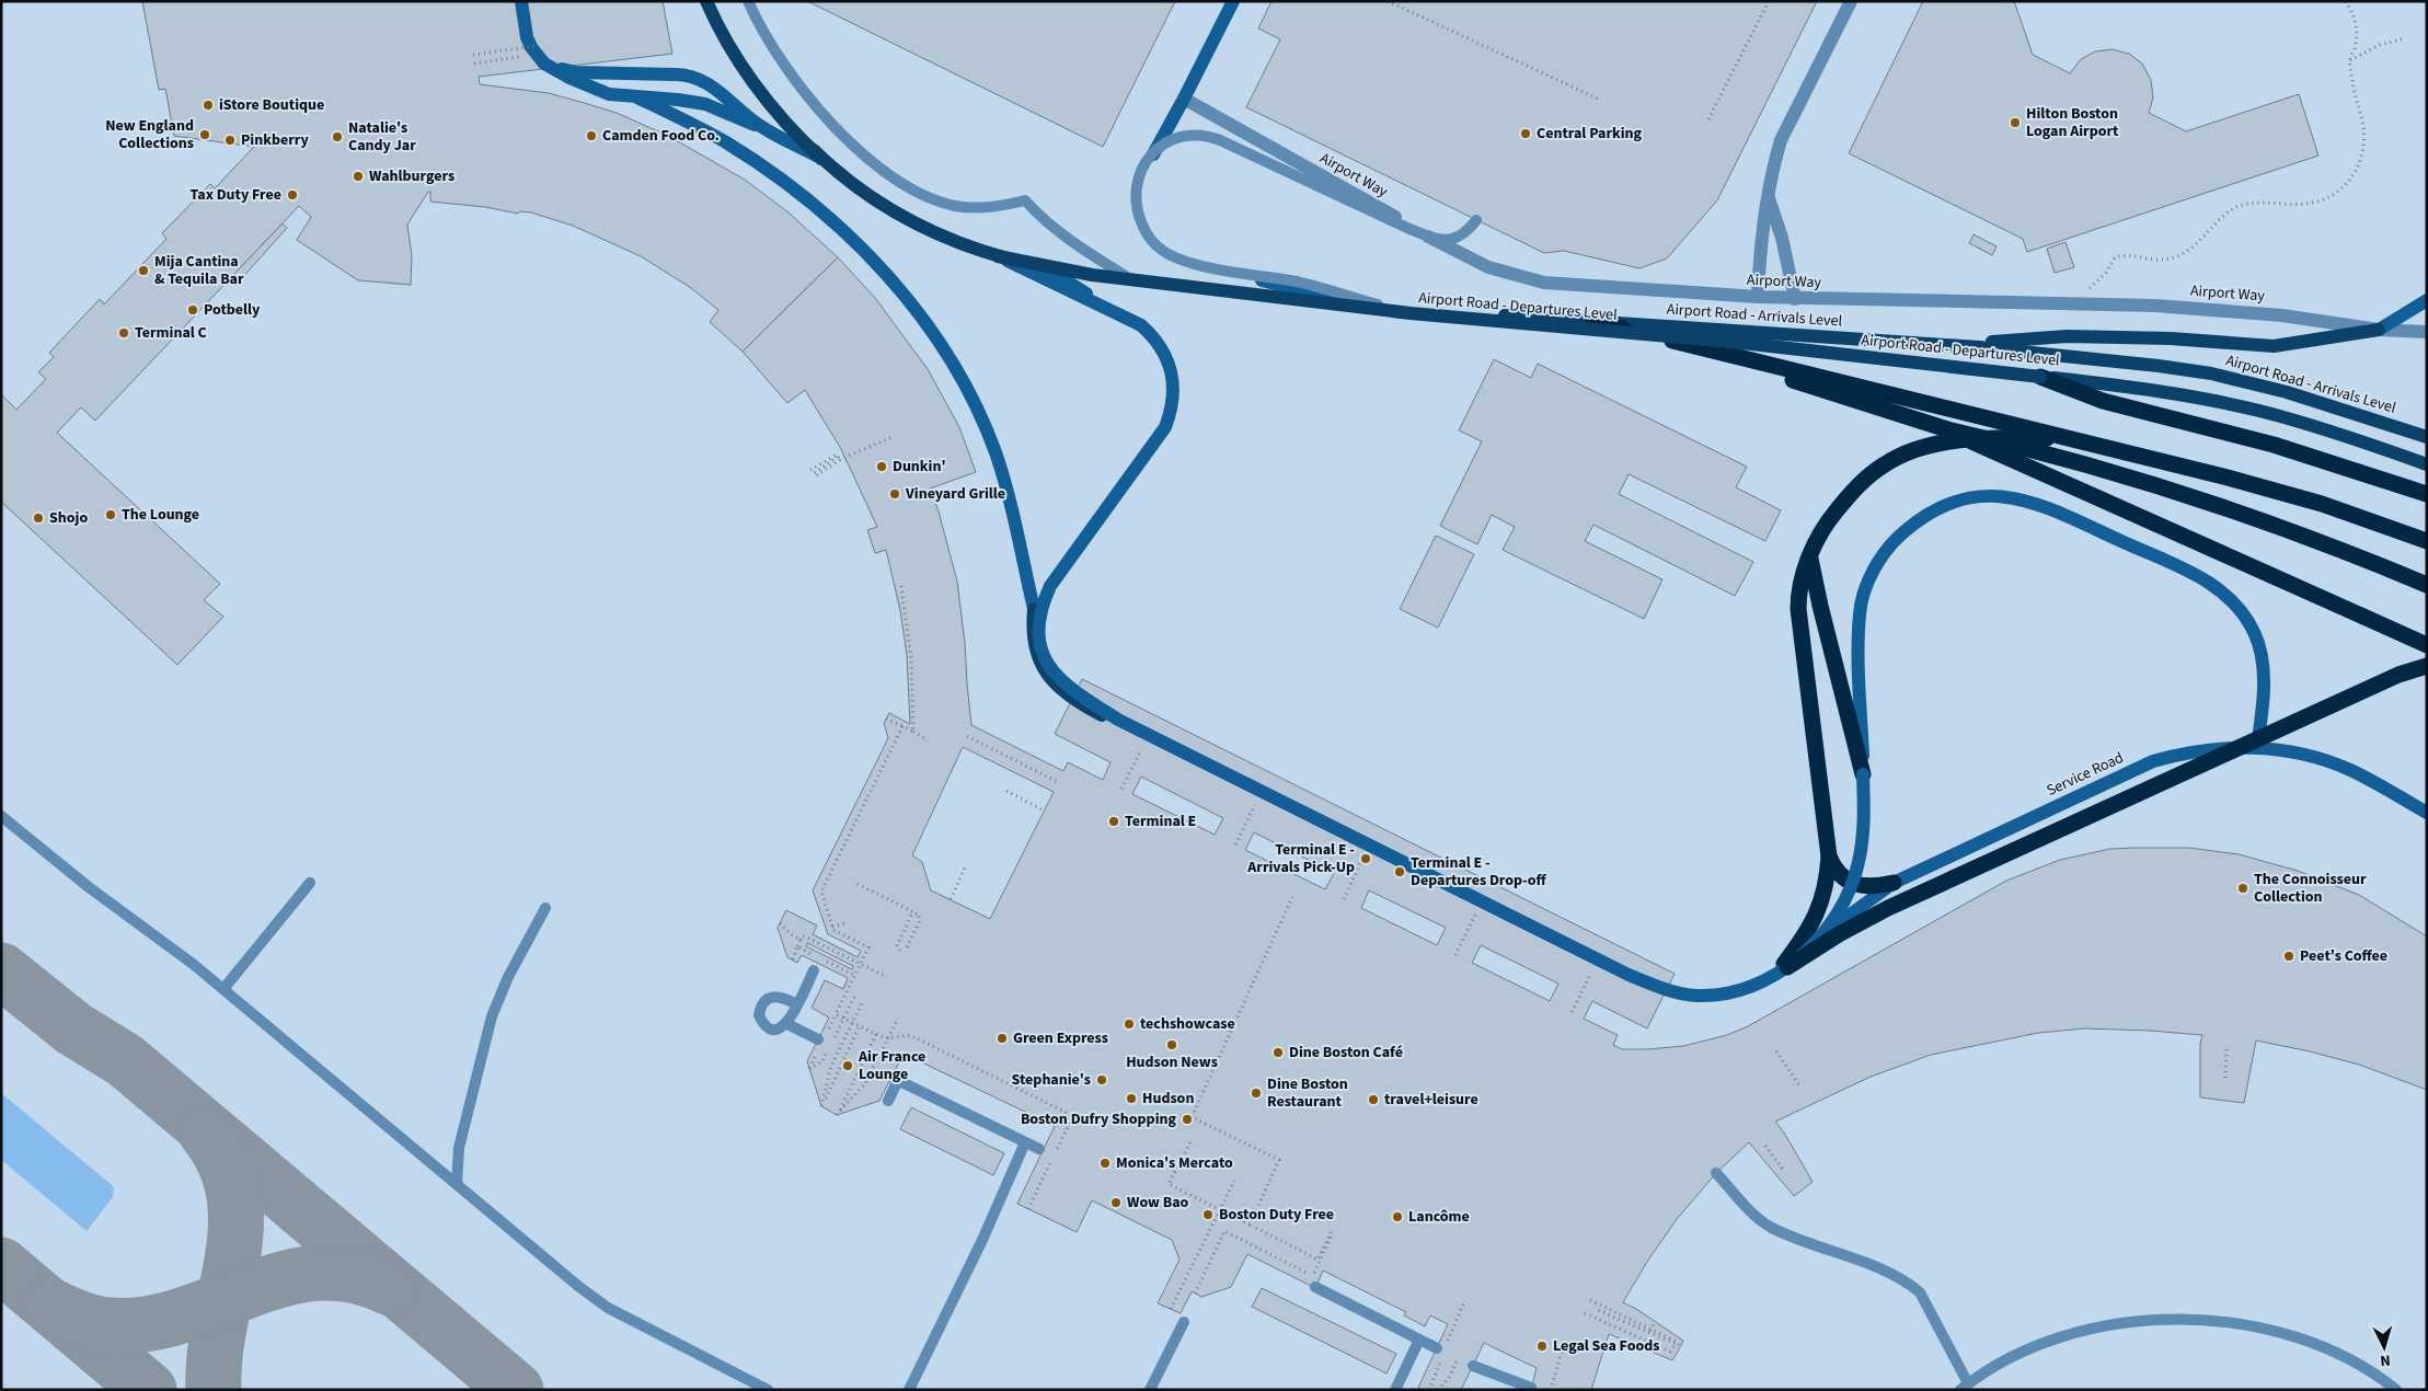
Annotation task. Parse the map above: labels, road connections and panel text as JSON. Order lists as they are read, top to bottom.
{
  "streets": {
    "main road": ["Airport Road - Departures Level", "Airport Road - Arrivals Level", "Service Road"],
    "street": ["Airport Way"]
  },
  "crossings": [
    ["Airport Road - Departures Level", "Airport Road - Arrivals Level"]
  ],
  "places": [
    "iStore Boutique",
    "Hilton Boston Logan Airport",
    "Central Parking",
    "New England Collections",
    "Camden Food Co.",
    "Natalie's Candy Jar",
    "Pinkberry",
    "Wahlburgers",
    "Tax Duty Free",
    "Mija Cantina & Tequila Bar",
    "Potbelly",
    "Terminal C",
    "Dunkin'",
    "Vineyard Grille",
    "The Lounge",
    "Shojo",
    "Terminal E",
    "Terminal E - Arrivals Pick-Up",
    "Terminal E - Departures Drop-off",
    "The Connoisseur Collection",
    "Peet's Coffee",
    "techshowcase",
    "Green Express",
    "Hudson News",
    "Dine Boston Café",
    "Air France Lounge",
    "Stephanie's",
    "Dine Boston Restaurant",
    "Hudson",
    "travel+leisure",
    "Boston Dufry Shopping",
    "Monica's Mercato",
    "Wow Bao",
    "Boston Duty Free",
    "Lancôme",
    "Legal Sea Foods"
  ],
  "north": "bottom"
}
